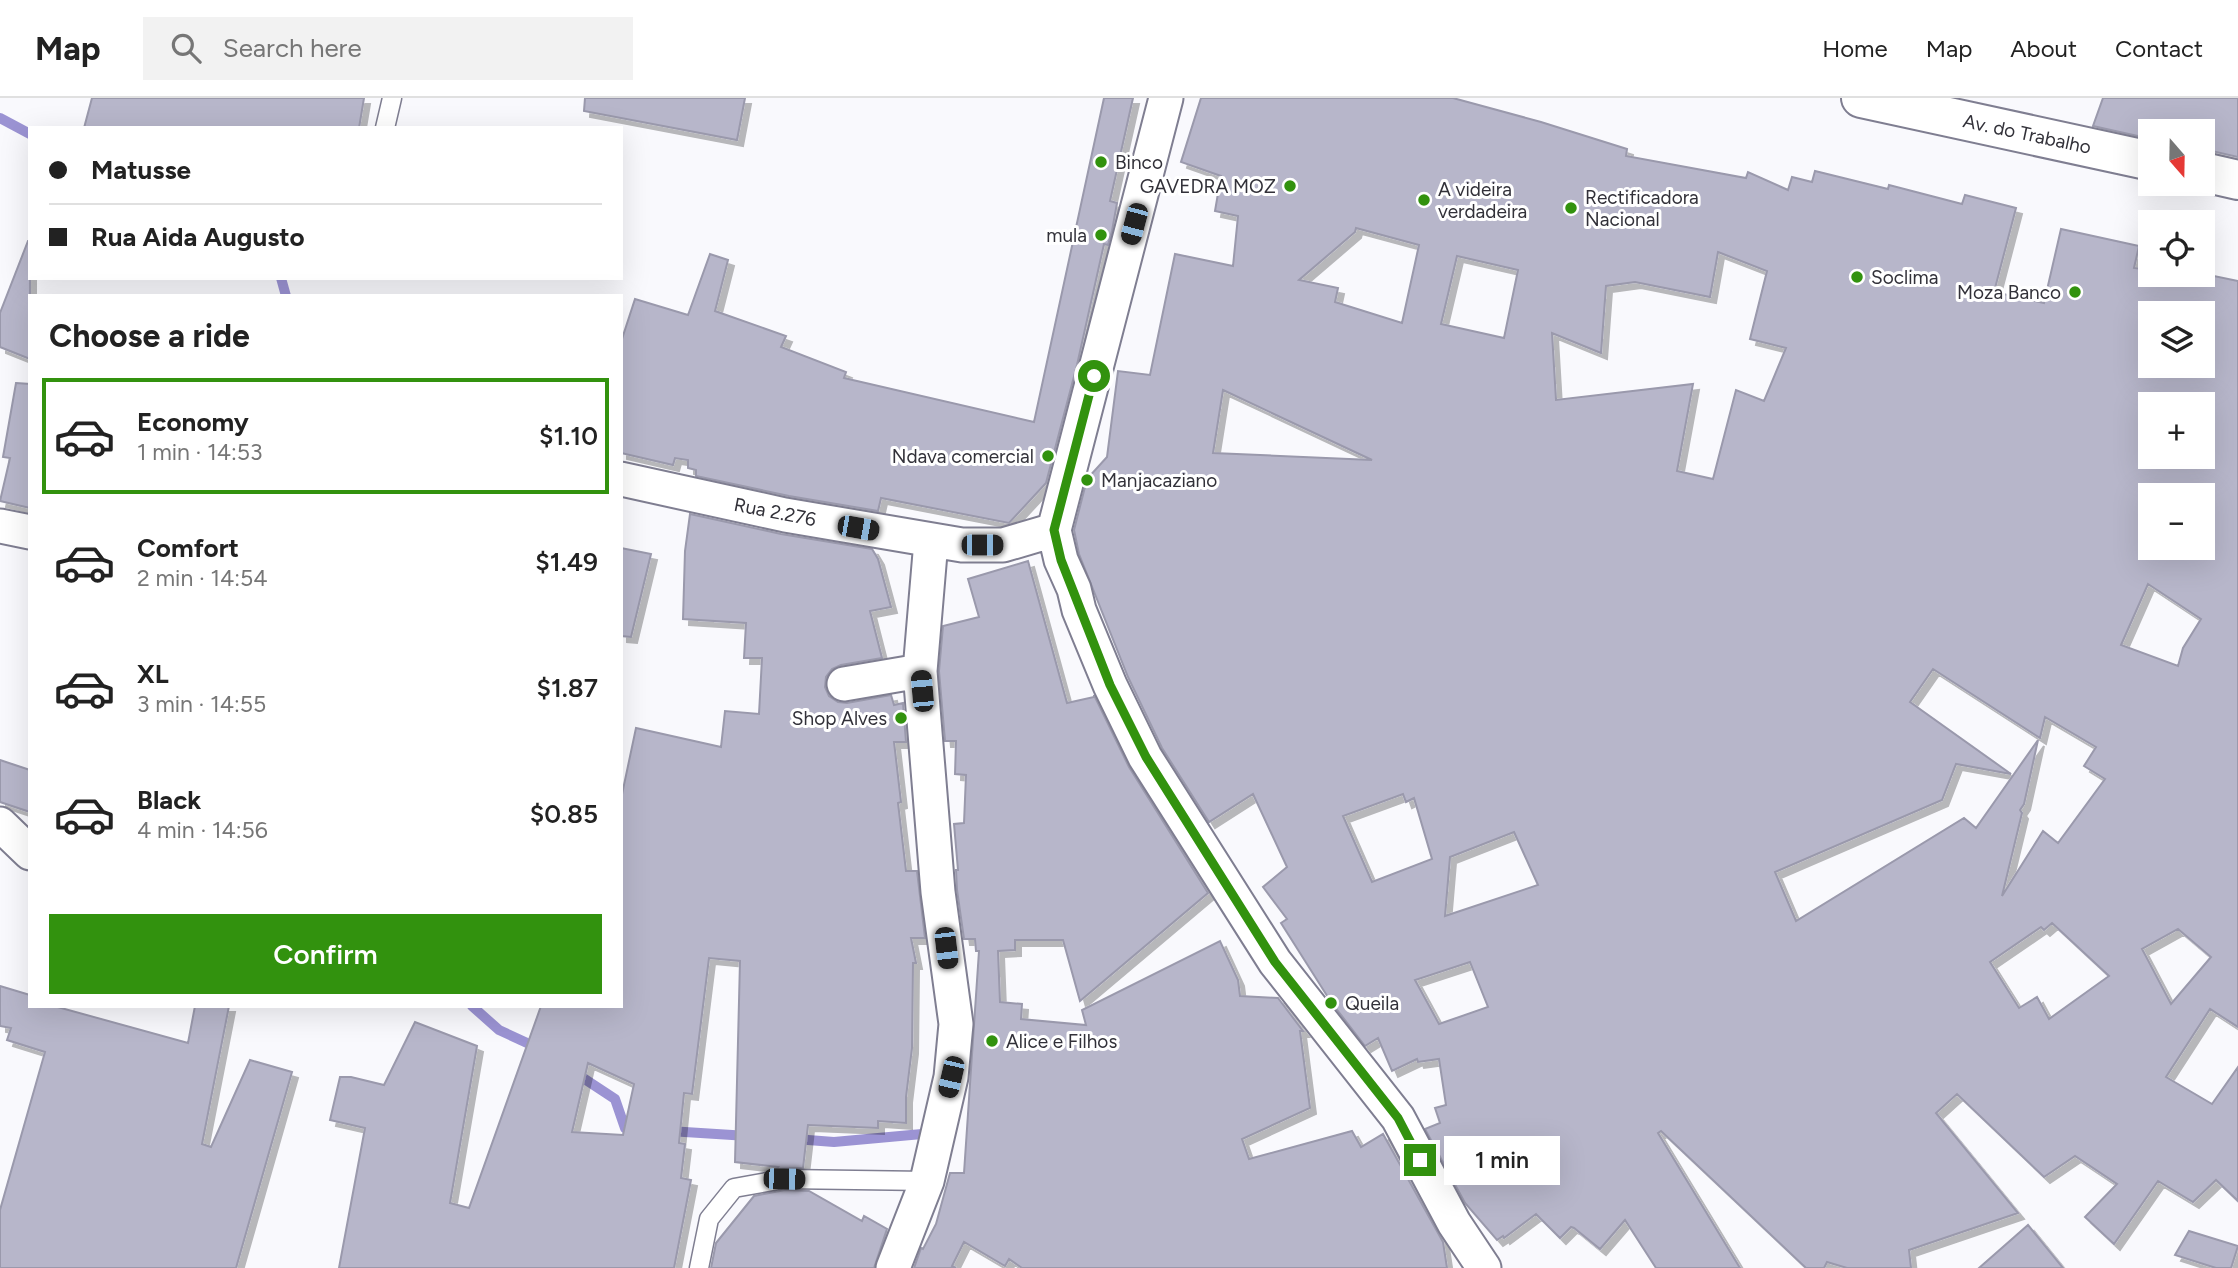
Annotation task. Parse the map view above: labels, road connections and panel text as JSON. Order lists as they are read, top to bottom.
{
  "streets": {
    "main road": ["Av. do Trabalho"],
    "street": ["Rua 2.276"]
  },
  "places": [
    "Binco",
    "GAVEDRA MOZ",
    "A videira verdadeira",
    "Rectificadora Nacional",
    "mula",
    "Soclima",
    "Moza Banco",
    "Ndava comercial",
    "Manjacaziano",
    "Shop Alves",
    "Queila",
    "Alice e Filhos"
  ],
  "north": "bottom",
  "page": {
    "header": "Map",
    "search": "Search here",
    "nav": [
      "Home",
      "Map",
      "About",
      "Contact"
    ],
    "map_buttons": ["+", "−"],
    "banner": ["Matusse", "Rua Aida Augusto"],
    "heading": "Choose a ride",
    "list": [
      {
        "name": "Economy",
        "note": "1 min · 14:53",
        "value": "$1.10"
      },
      {
        "name": "Comfort",
        "note": "2 min · 14:54",
        "value": "$1.49"
      },
      {
        "name": "XL",
        "note": "3 min · 14:55",
        "value": "$1.87"
      },
      {
        "name": "Black",
        "note": "4 min · 14:56",
        "value": "$0.85"
      }
    ],
    "buttons": "Confirm",
    "bubble": "1 min"
  }
}
